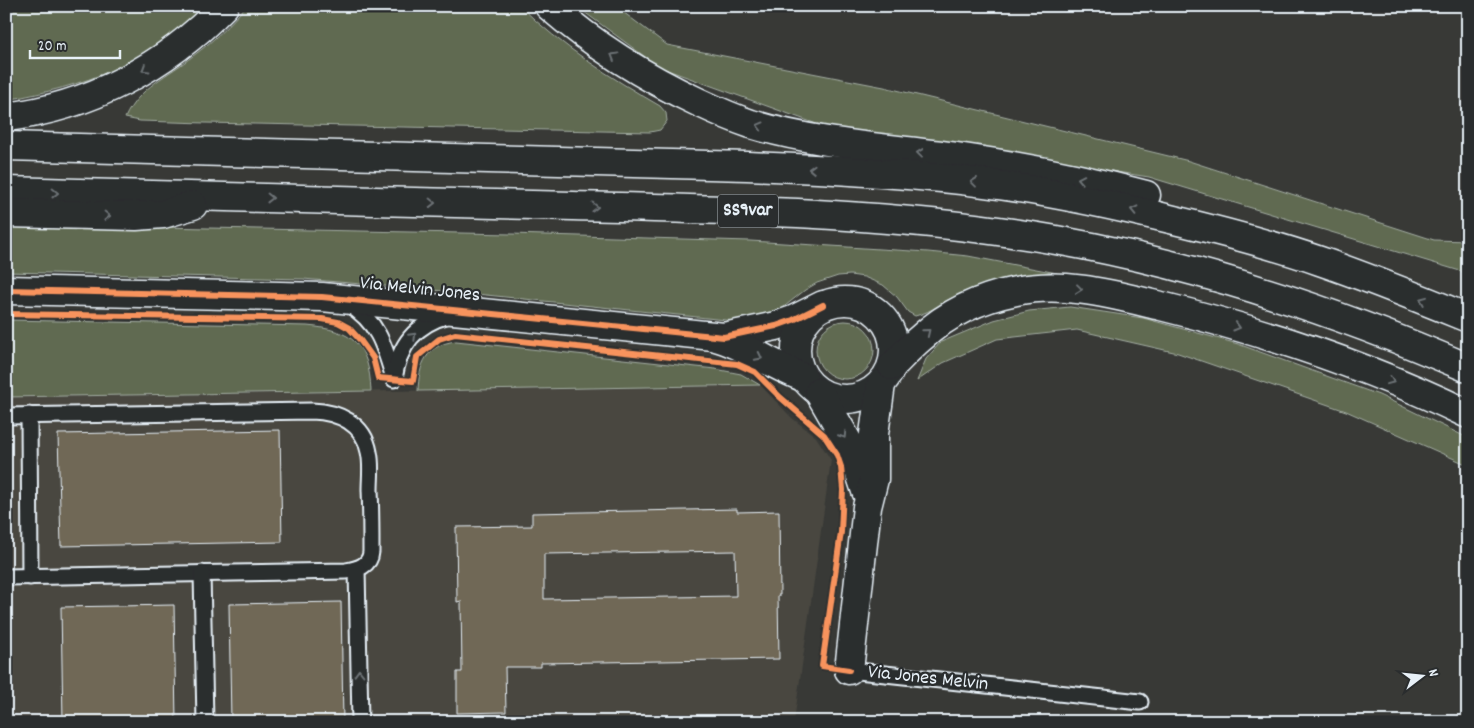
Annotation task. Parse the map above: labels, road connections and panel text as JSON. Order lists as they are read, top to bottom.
{
  "streets": {
    "main road": ["SS9var", "Via Melvin Jones", "Via Jones Melvin"]
  },
  "crossings": [
    ["Via Melvin Jones", "Via Jones Melvin"]
  ],
  "scale_bar": "20 m",
  "north": "right"
}
